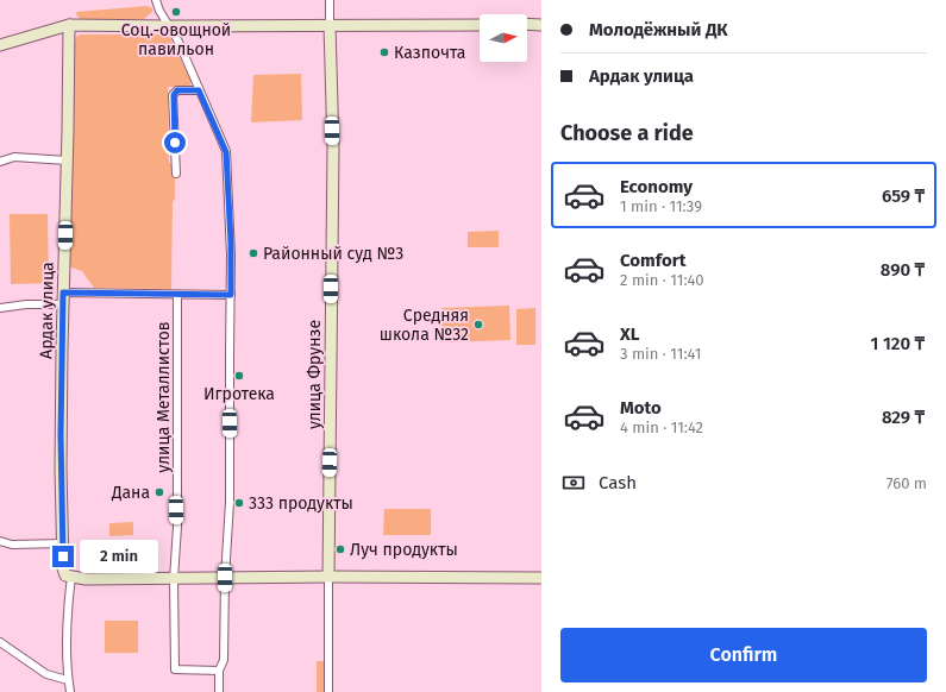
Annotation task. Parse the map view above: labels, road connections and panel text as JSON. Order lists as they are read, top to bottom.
{
  "streets": {
    "street": ["Ардак улица", "улица Фрунзе", "улица Металлистов"]
  },
  "places": [
    "Соц.-овощной павильон",
    "Казпочта",
    "Районный суд №3",
    "Средняя школа №32",
    "Игротека",
    "Дана",
    "333 продукты",
    "Луч продукты"
  ],
  "north": "right",
  "page": {
    "banner": ["Молодёжный ДК", "Ардак улица"],
    "heading": "Choose a ride",
    "list": [
      {
        "name": "Economy",
        "note": "1 min · 11:39",
        "value": "659 ₸"
      },
      {
        "name": "Comfort",
        "note": "2 min · 11:40",
        "value": "890 ₸"
      },
      {
        "name": "XL",
        "note": "3 min · 11:41",
        "value": "1 120 ₸"
      },
      {
        "name": "Moto",
        "note": "4 min · 11:42",
        "value": "829 ₸"
      }
    ],
    "pay": ["Cash", "760 m"],
    "bubble": "2 min",
    "buttons": "Confirm"
  }
}
